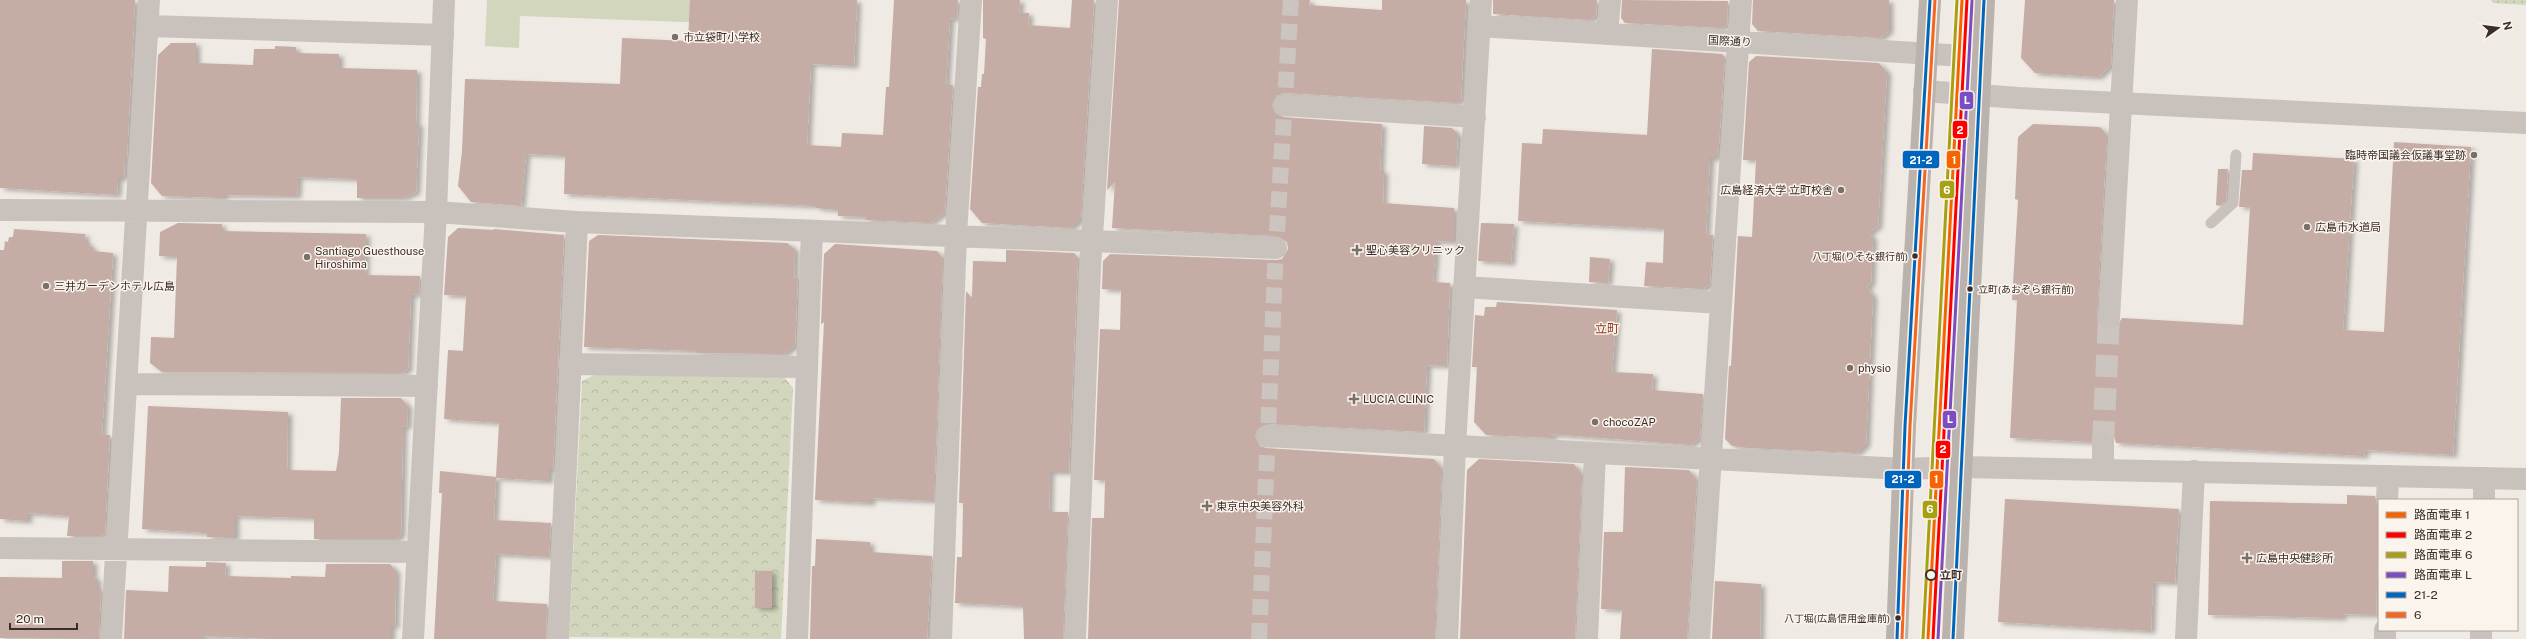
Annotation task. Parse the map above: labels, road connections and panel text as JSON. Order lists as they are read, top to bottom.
{
  "streets": {
    "street": ["国際通り"]
  },
  "districts": ["立町"],
  "places": {
    "other": [
      "市立袋町小学校",
      "臨時帝国議会仮議事堂跡",
      "広島経済大学 立町校舎",
      "広島市水道局",
      "八丁堀(りそな銀行前)",
      "Santiago Guesthouse Hiroshima",
      "三井ガーデンホテル広島",
      "立町(あおぞら銀行前)",
      "physio",
      "chocoZAP",
      "立町",
      "八丁堀(広島信用金庫前)"
    ],
    "health": [
      "聖心美容クリニック",
      "LUCIA CLINIC",
      "東京中央美容外科",
      "広島中央健診所"
    ]
  },
  "lines": [
    "tram line 1",
    "tram line 2",
    "tram line 6",
    "transit line 21-2",
    "transit line 6",
    "tram line L"
  ],
  "legend": [
    "路面電車 1",
    "路面電車 2",
    "路面電車 6",
    "路面電車 L",
    "21-2",
    "6"
  ],
  "scale_bar": "20 m",
  "north": "right"
}
